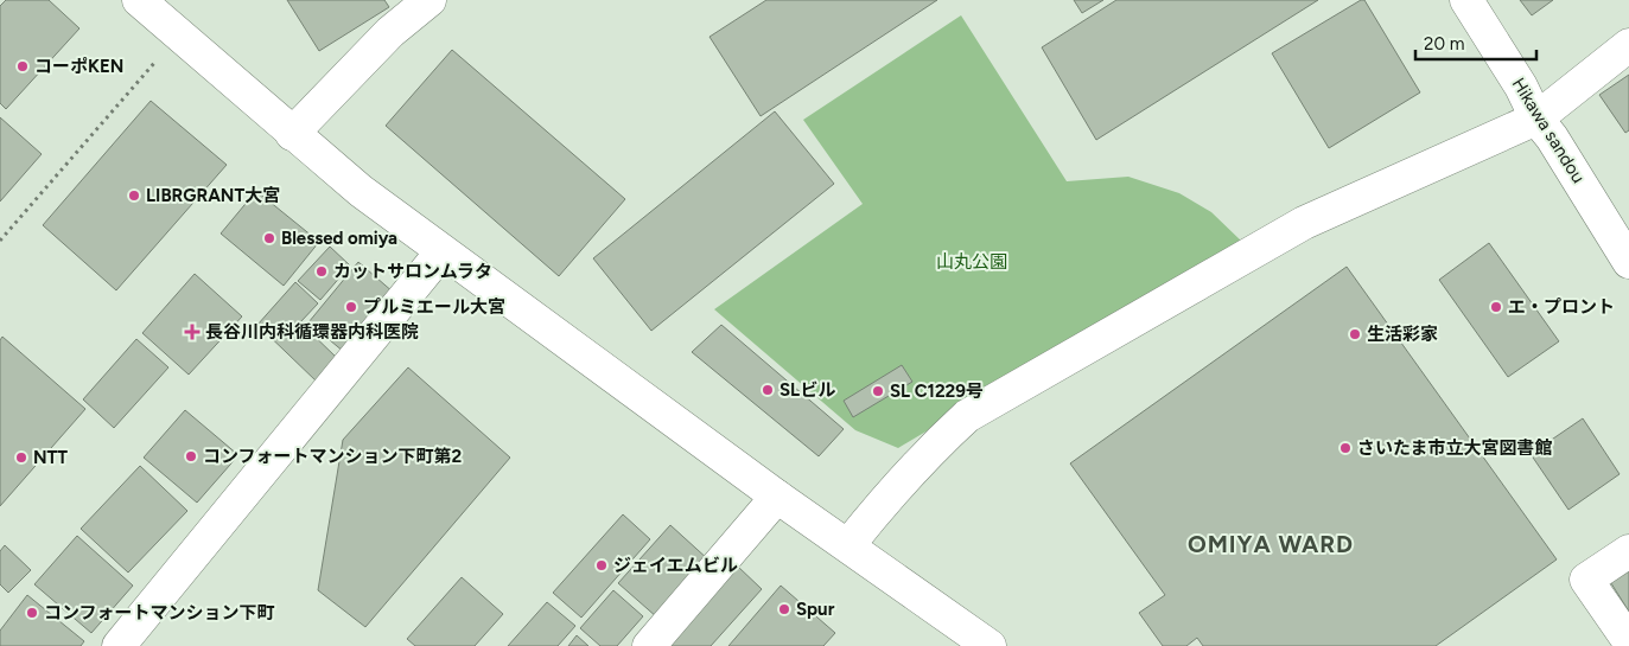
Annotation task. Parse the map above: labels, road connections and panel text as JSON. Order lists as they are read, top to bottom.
{
  "streets": {
    "street": ["Hikawa sandou"]
  },
  "districts": ["OMIYA WARD"],
  "parks": ["山丸公園"],
  "places": {
    "other": [
      "コーポKEN",
      "LIBRGRANT大宮",
      "Blessed omiya",
      "カットサロンムラタ",
      "プルミエール大宮",
      "エ・プロント",
      "生活彩家",
      "SLビル",
      "SL C1229号",
      "さいたま市立大宮図書館",
      "コンフォートマンション下町第2",
      "NTT",
      "ジェイエムビル",
      "Spur",
      "コンフォートマンション下町"
    ],
    "health": ["長谷川内科循環器内科医院"]
  },
  "scale_bar": "20 m"
}
